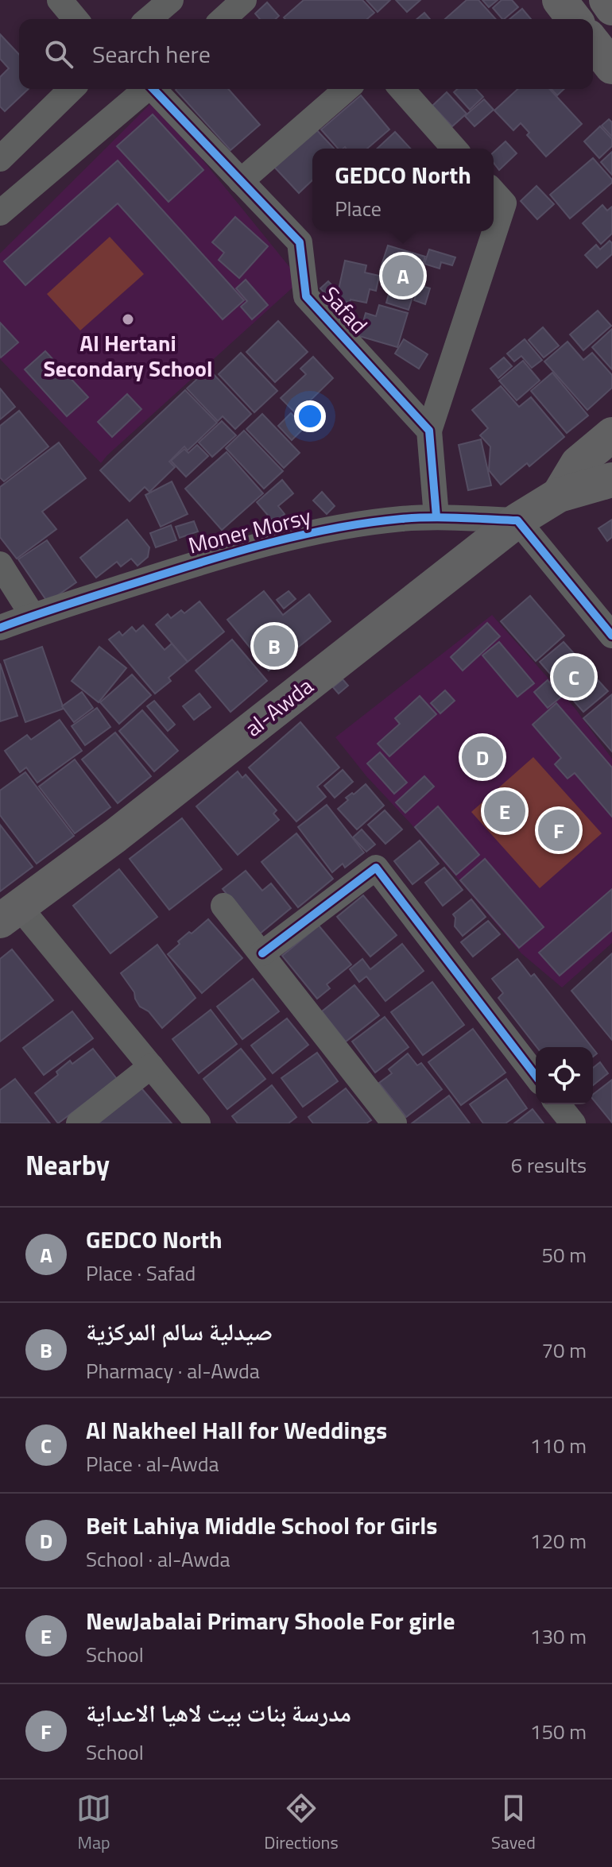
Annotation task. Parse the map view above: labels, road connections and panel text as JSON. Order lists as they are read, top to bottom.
{
  "streets": {
    "main road": ["al-Awda"],
    "street": ["Safad", "Moner Morsy"]
  },
  "crossings": [
    ["Moner Morsy", "al-Awda"]
  ],
  "places": ["Al Hertani Secondary School"],
  "page": {
    "search": "Search here",
    "popup": ["GEDCO North", "Place"],
    "pins": [
      "A",
      "B",
      "C",
      "D",
      "E",
      "F"
    ],
    "heading": ["Nearby", "6 results"],
    "list": [
      {
        "mark": "A",
        "name": "GEDCO North",
        "note": "Place · Safad",
        "value": "50 m"
      },
      {
        "mark": "B",
        "name": "صيدلية سالم المركزية",
        "note": "Pharmacy · al-Awda",
        "value": "70 m"
      },
      {
        "mark": "C",
        "name": "Al Nakheel Hall for Weddings",
        "note": "Place · al-Awda",
        "value": "110 m"
      },
      {
        "mark": "D",
        "name": "Beit Lahiya Middle School for Girls",
        "note": "School · al-Awda",
        "value": "120 m"
      },
      {
        "mark": "E",
        "name": "NewJabalai Primary Shoole For girle",
        "note": "School",
        "value": "130 m"
      },
      {
        "mark": "F",
        "name": "مدرسة بنات بيت لاهيا الاعداية",
        "note": "School",
        "value": "150 m"
      }
    ],
    "nav": ["Map", "Directions", "Saved"]
  }
}
